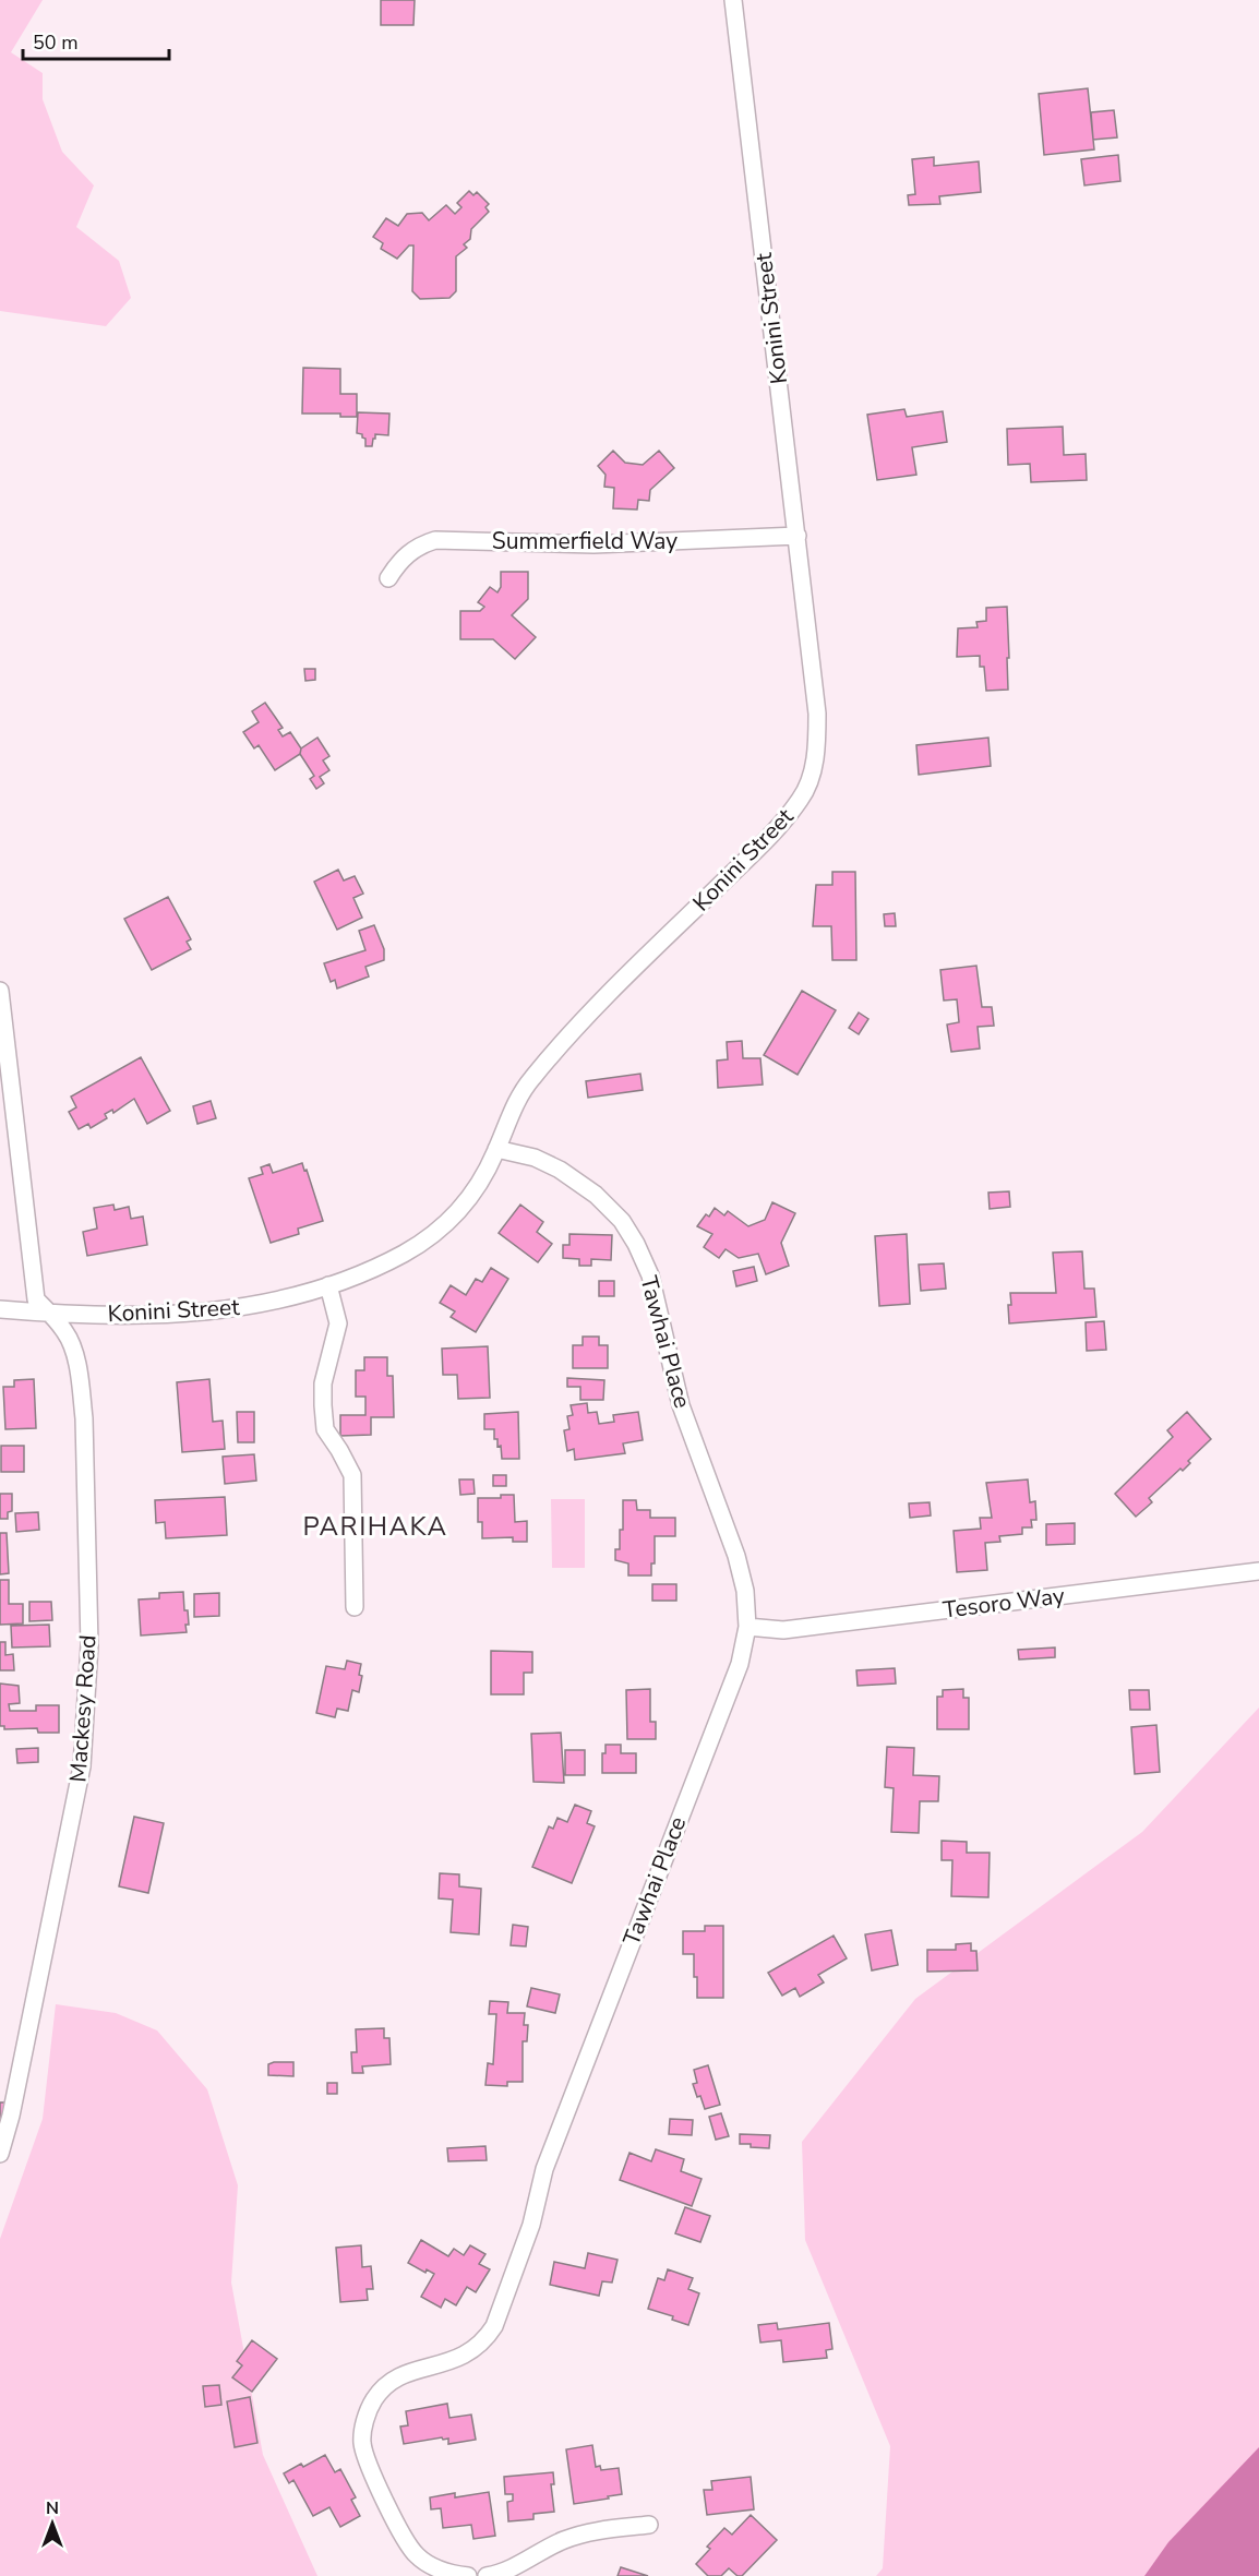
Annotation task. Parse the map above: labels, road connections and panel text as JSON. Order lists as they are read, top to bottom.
{
  "streets": {
    "street": [
      "Konini Street",
      "Summerfield Way",
      "Tawhai Place",
      "Tesoro Way",
      "Mackesy Road"
    ]
  },
  "crossings": [
    ["Konini Street", "Summerfield Way"],
    ["Konini Street", "Tawhai Place"],
    ["Konini Street", "Mackesy Road"],
    ["Tawhai Place", "Tesoro Way"]
  ],
  "districts": ["PARIHAKA"],
  "scale_bar": "50 m",
  "north": "top"
}
